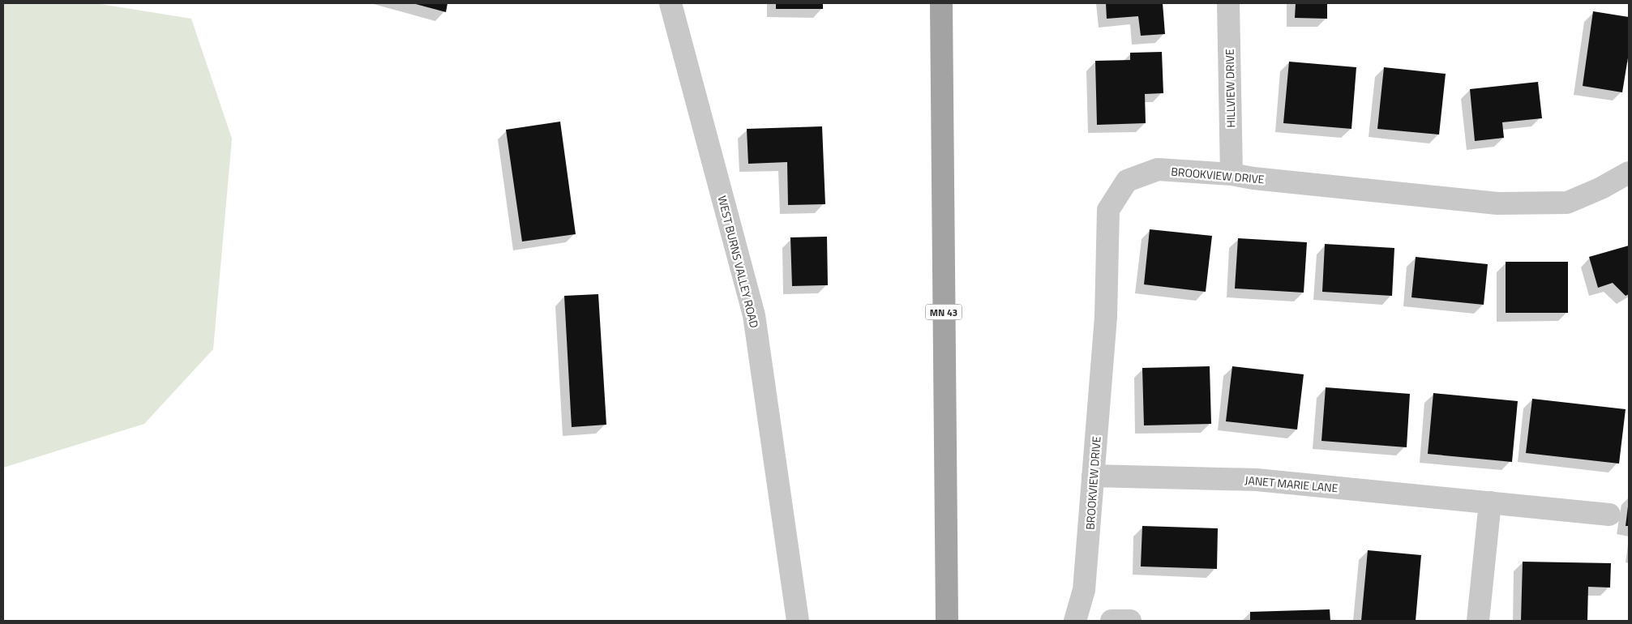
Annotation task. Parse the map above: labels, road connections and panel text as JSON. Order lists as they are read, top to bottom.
{
  "streets": {
    "main road": ["MN 43"],
    "street": [
      "HILLVIEW DRIVE",
      "BROOKVIEW DRIVE",
      "WEST BURNS VALLEY ROAD",
      "JANET MARIE LANE"
    ]
  },
  "crossings": [
    ["HILLVIEW DRIVE", "BROOKVIEW DRIVE"],
    ["BROOKVIEW DRIVE", "JANET MARIE LANE"]
  ]
}
